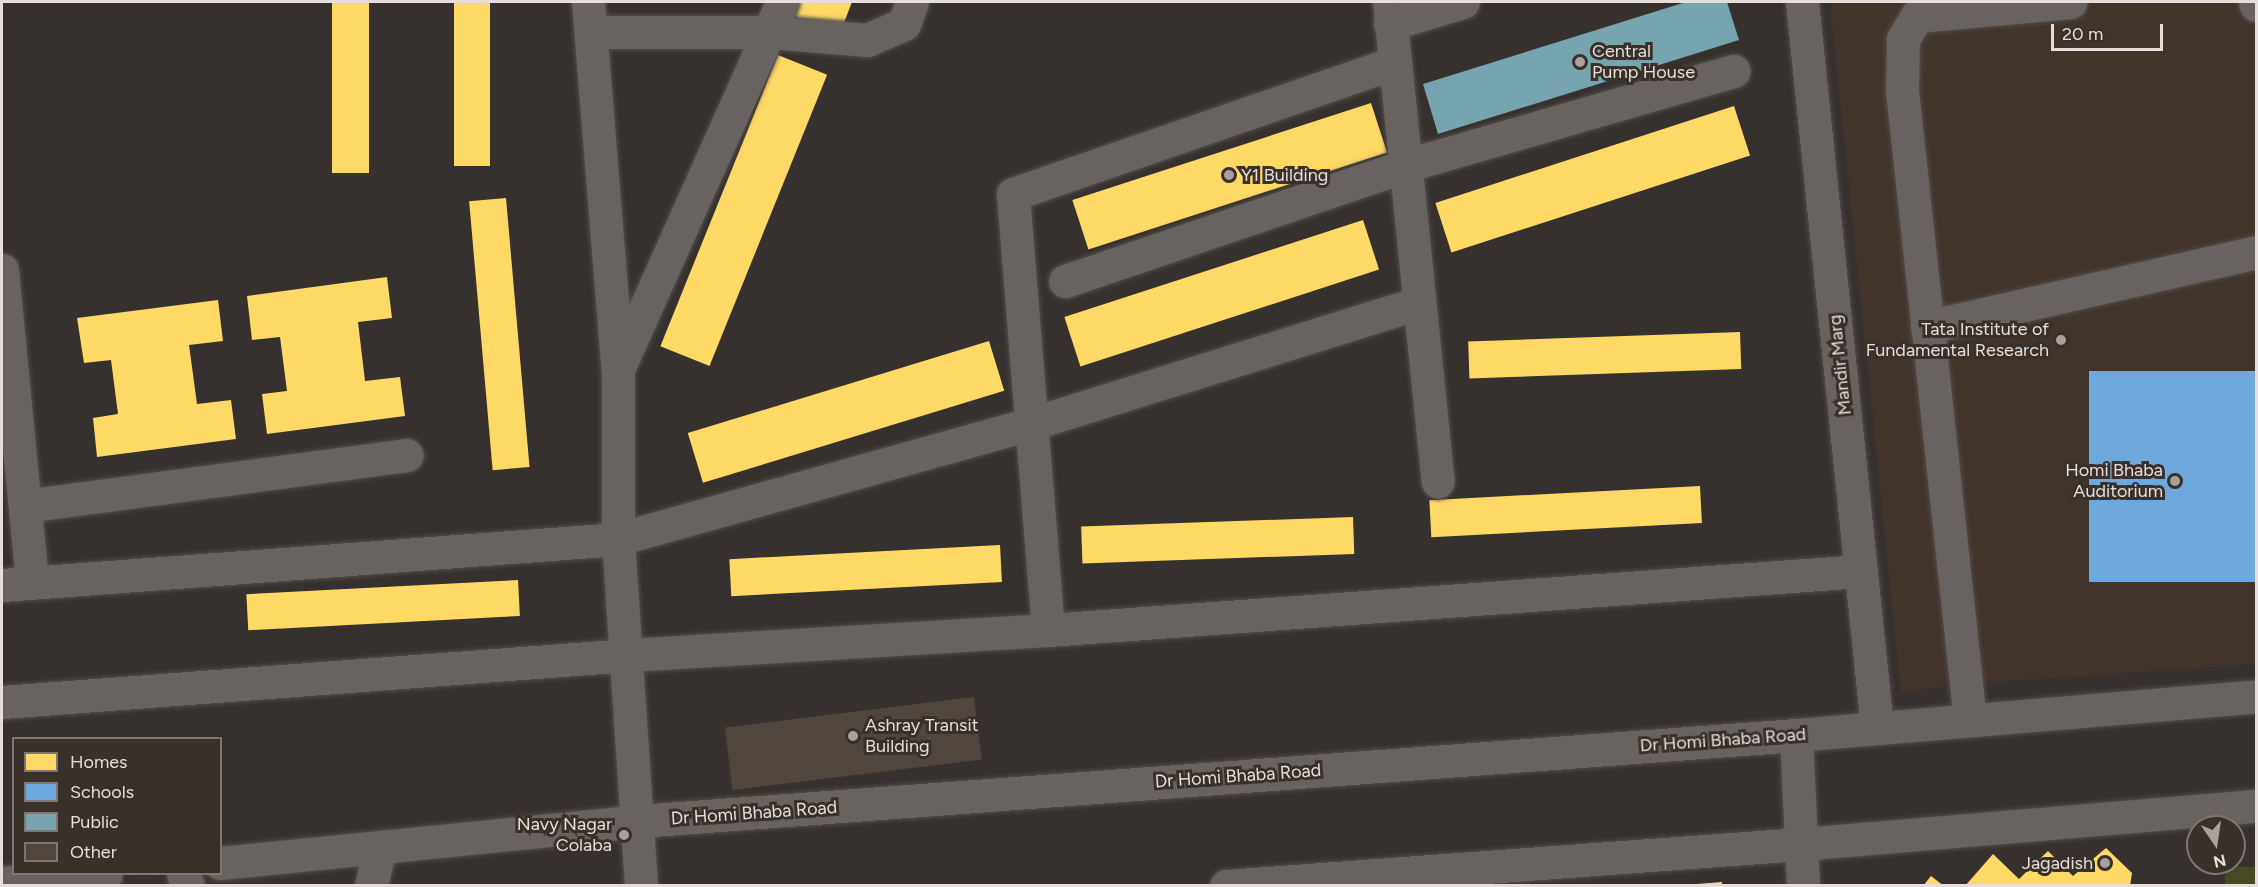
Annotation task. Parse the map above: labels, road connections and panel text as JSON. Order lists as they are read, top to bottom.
{
  "streets": {
    "street": ["Mandir Marg", "Dr Homi Bhaba Road"]
  },
  "crossings": [
    ["Mandir Marg", "Dr Homi Bhaba Road"]
  ],
  "places": [
    "Central Pump House",
    "Y1 Building",
    "Tata Institute of Fundamental Research",
    "Homi Bhaba Auditorium",
    "Ashray Transit Building",
    "Navy Nagar Colaba",
    "Jagadish"
  ],
  "legend": [
    "Homes",
    "Schools",
    "Public",
    "Other"
  ],
  "scale_bar": "20 m",
  "north": "bottom"
}
